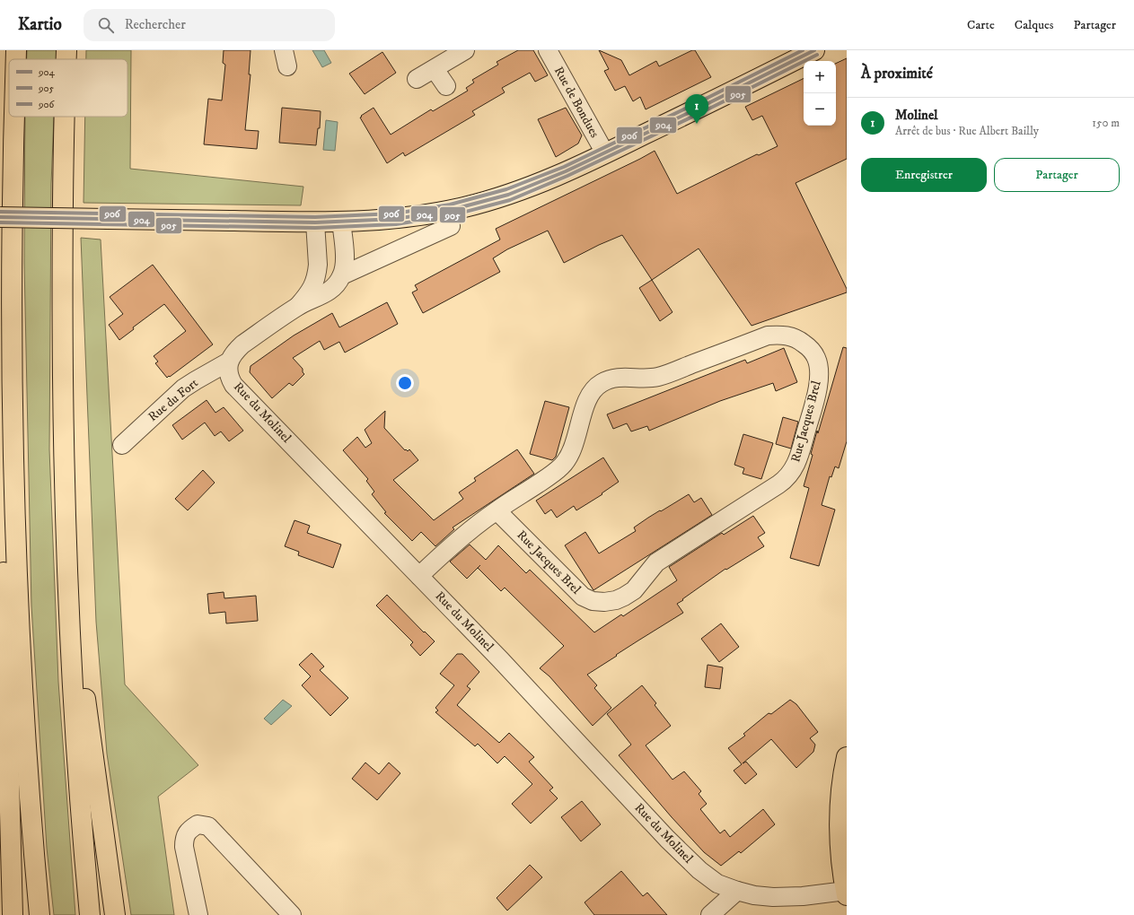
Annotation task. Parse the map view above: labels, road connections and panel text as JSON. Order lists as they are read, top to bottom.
{
  "streets": {
    "street": [
      "Rue de Bondues",
      "Rue du Fort",
      "Rue du Molinel",
      "Rue Jacques Brel"
    ]
  },
  "crossings": [
    ["Rue du Fort", "Rue du Molinel"],
    ["Rue du Molinel", "Rue Jacques Brel"]
  ],
  "lines": ["transit line 904", "transit line 906", "transit line 905"],
  "legend": ["904", "905", "906"],
  "page": {
    "header": "Kartio",
    "search": "Rechercher",
    "nav": ["Carte", "Calques", "Partager"],
    "heading": "À proximité",
    "map_buttons": ["+", "−"],
    "pins": "1",
    "list": [
      {
        "mark": "1",
        "name": "Molinel",
        "note": "Arrêt de bus · Rue Albert Bailly",
        "value": "150 m"
      }
    ],
    "buttons": ["Enregistrer", "Partager"]
  }
}
